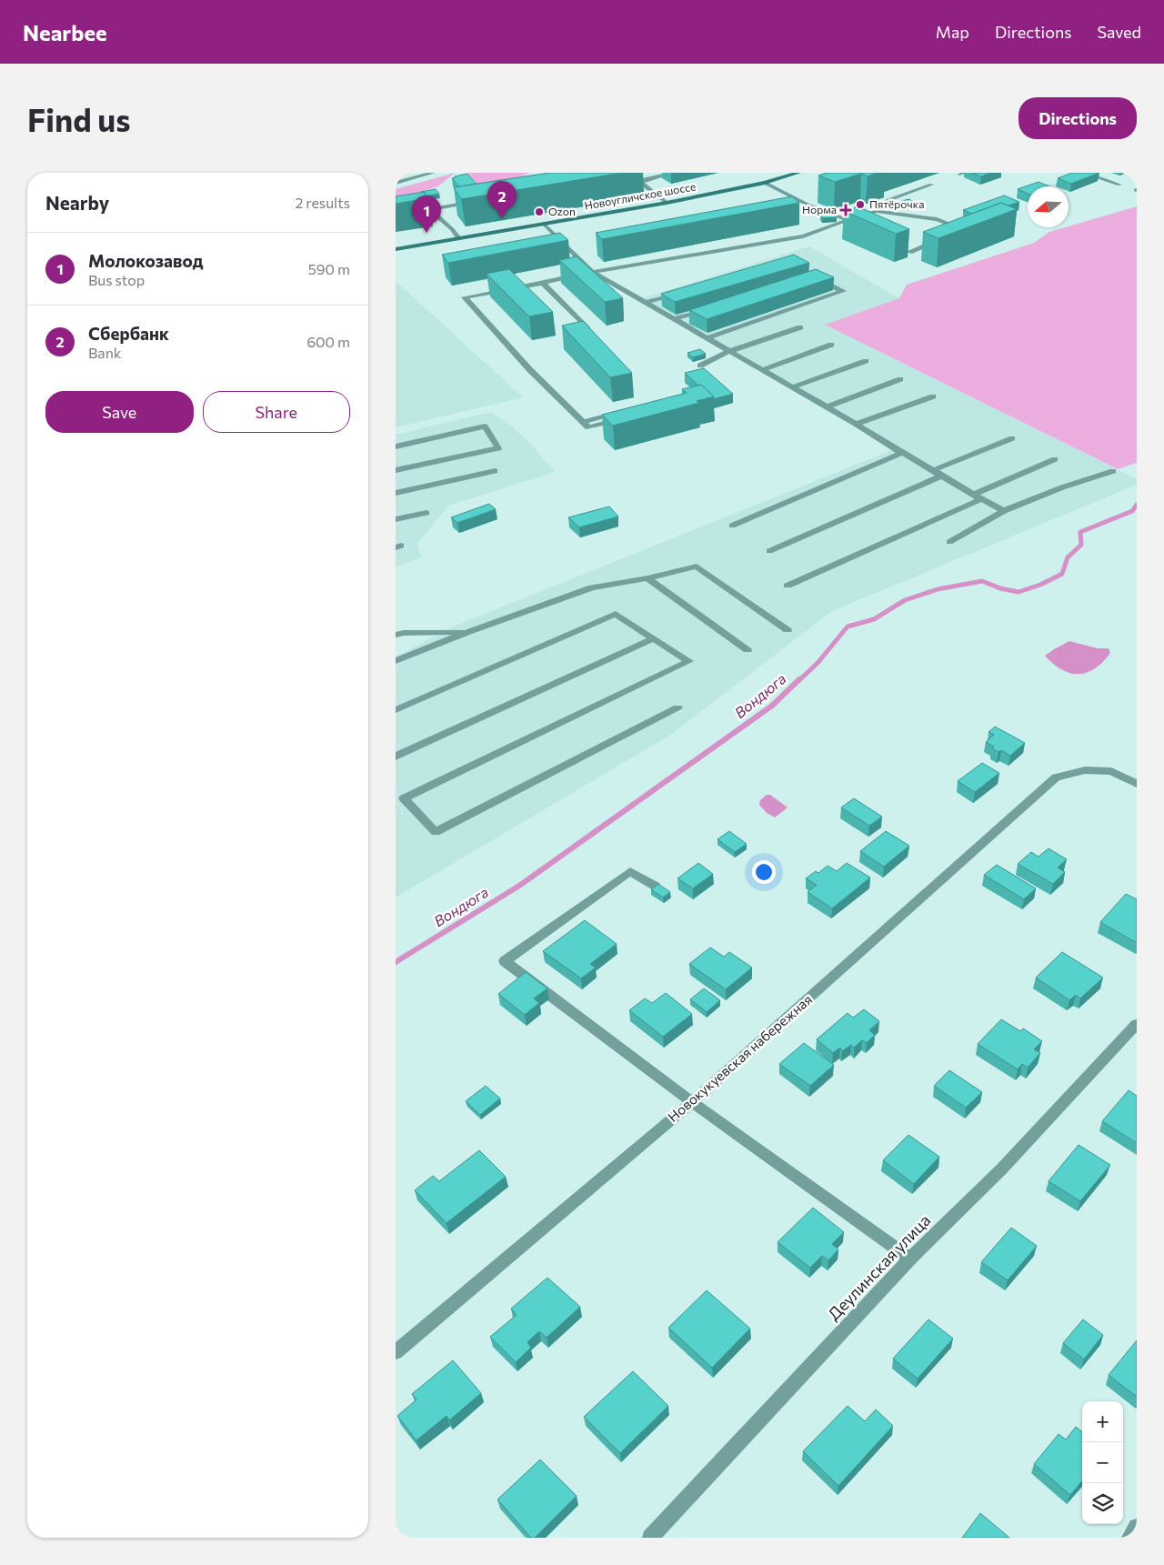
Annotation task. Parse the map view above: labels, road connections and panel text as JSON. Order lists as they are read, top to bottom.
{
  "streets": {
    "main road": ["Новоугличское шоссе"],
    "street": ["Новокукуевская набережная", "Деулинская улица"]
  },
  "water": ["Вондюга"],
  "places": {
    "other": ["Пятёрочка", "Ozon"],
    "health": ["Норма"]
  },
  "north": "left",
  "page": {
    "header": "Nearbee",
    "nav": ["Map", "Directions", "Saved"],
    "buttons": [
      "Directions",
      ["Save", "Share"]
    ],
    "title": "Find us",
    "heading": ["Nearby", "2 results"],
    "pins": ["2", "1"],
    "list": [
      {
        "mark": "1",
        "name": "Молокозавод",
        "note": "Bus stop",
        "value": "590 m"
      },
      {
        "mark": "2",
        "name": "Сбербанк",
        "note": "Bank",
        "value": "600 m"
      }
    ],
    "map_buttons": ["+", "−"]
  }
}
